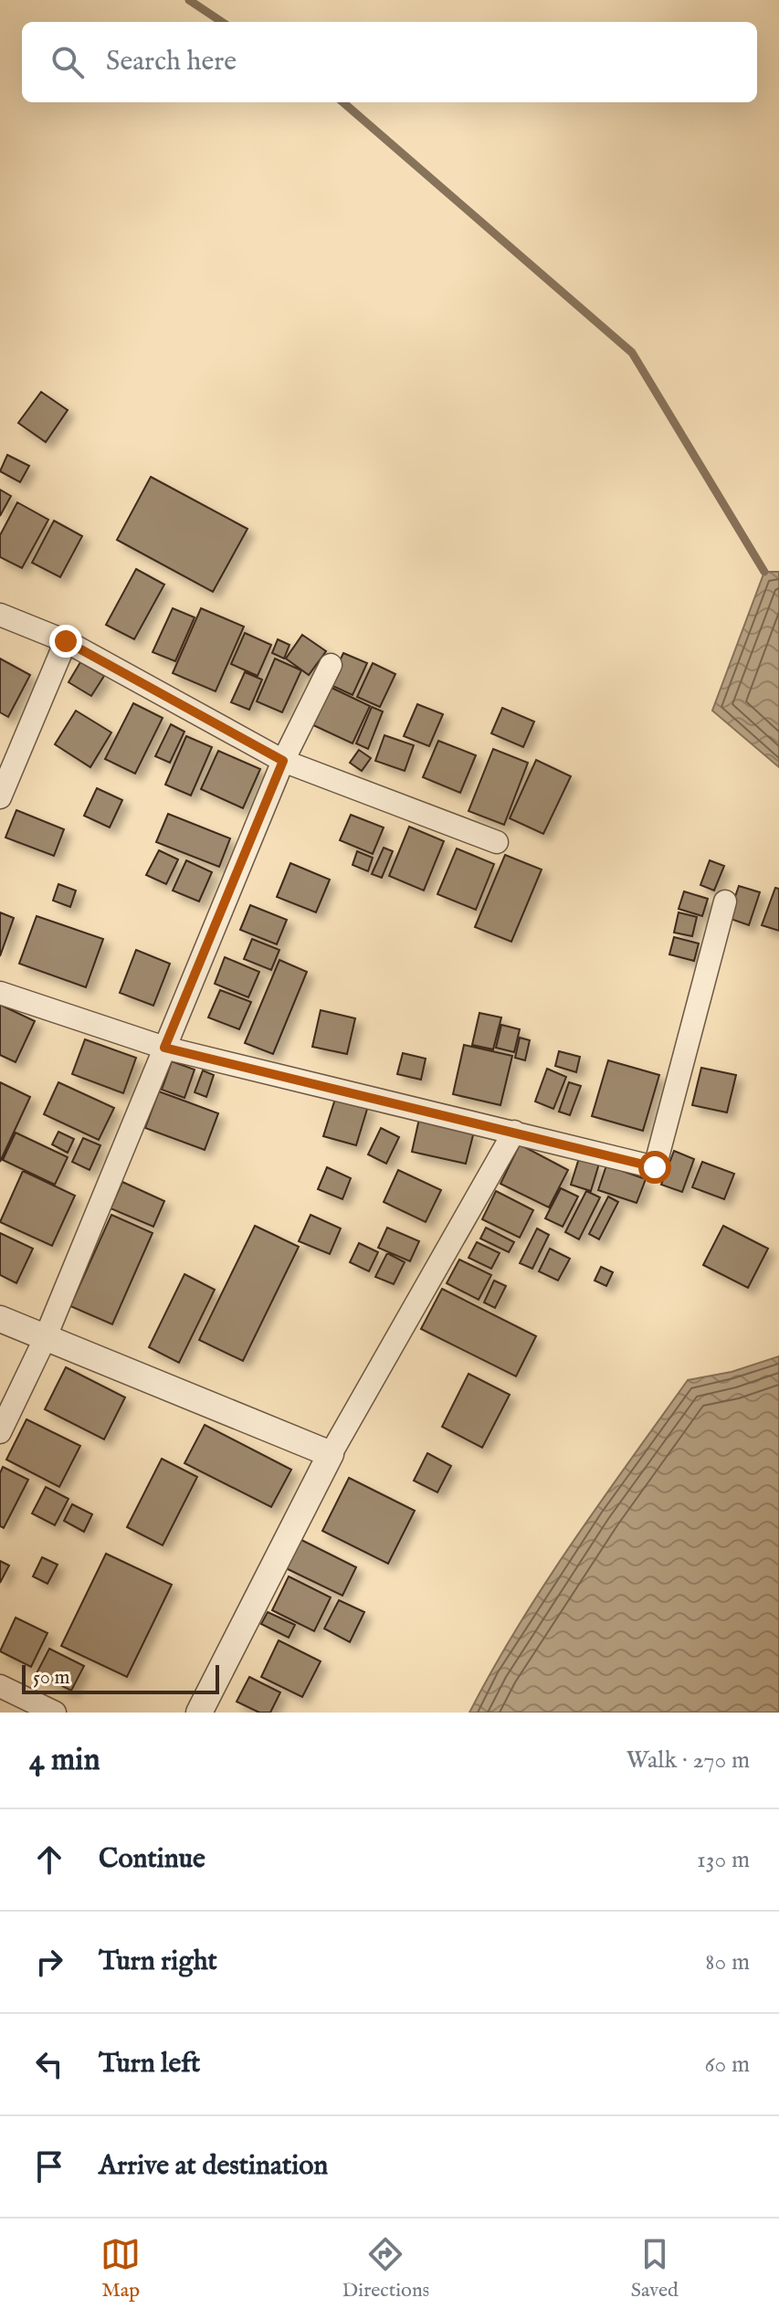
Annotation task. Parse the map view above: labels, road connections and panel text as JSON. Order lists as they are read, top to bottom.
{
  "scale_bar": "50 m",
  "page": {
    "search": "Search here",
    "scale": "50 m",
    "heading": ["4 min", "Walk · 270 m"],
    "list": [
      ["Continue", "130 m"],
      ["Turn right", "80 m"],
      ["Turn left", "60 m"],
      "Arrive at destination"
    ],
    "nav": ["Map", "Directions", "Saved"]
  }
}
